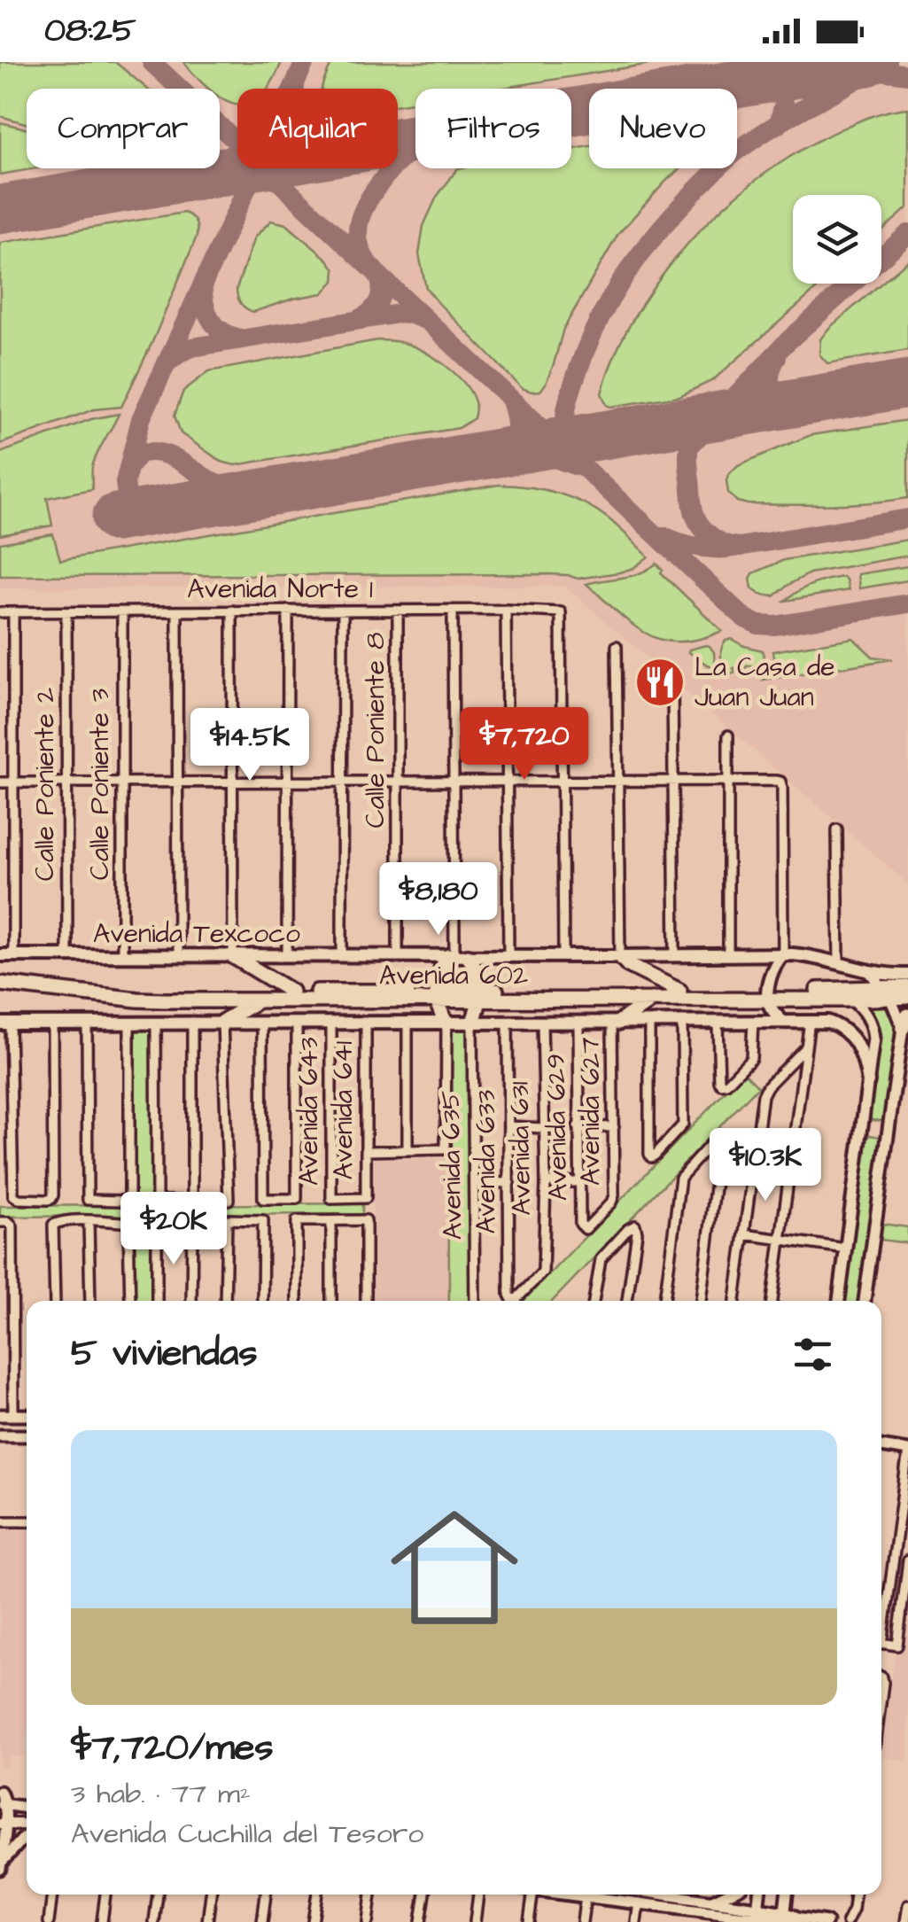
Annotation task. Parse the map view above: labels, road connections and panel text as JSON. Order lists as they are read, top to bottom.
{
  "streets": {
    "main road": ["Avenida Texcoco", "Avenida 602"],
    "street": [
      "Avenida Norte 1",
      "Calle Poniente 8",
      "Calle Poniente 2",
      "Calle Poniente 3",
      "Avenida 641",
      "Avenida 643",
      "Avenida 627",
      "Avenida 629",
      "Avenida 631",
      "Avenida 633",
      "Avenida 635"
    ]
  },
  "crossings": [
    ["Avenida Norte 1", "Calle Poniente 8"],
    ["Avenida Norte 1", "Calle Poniente 2"],
    ["Avenida Norte 1", "Calle Poniente 3"],
    ["Calle Poniente 8", "Avenida Texcoco"],
    ["Calle Poniente 2", "Avenida Texcoco"],
    ["Calle Poniente 3", "Avenida Texcoco"],
    ["Avenida 602", "Avenida 641"],
    ["Avenida 602", "Avenida 643"],
    ["Avenida 602", "Avenida 627"],
    ["Avenida 602", "Avenida 629"],
    ["Avenida 602", "Avenida 631"],
    ["Avenida 602", "Avenida 633"],
    ["Avenida 602", "Avenida 635"],
    ["Avenida 641", "Avenida 643"],
    ["Avenida 627", "Avenida 629"],
    ["Avenida 631", "Avenida 633"]
  ],
  "places": {
    "restaurant": ["La Casa de Juan Juan"]
  },
  "page": {
    "status": "08:25",
    "chip": [
      "Comprar",
      "Alquilar",
      "Filtros",
      "Nuevo"
    ],
    "price": [
      "$7,720",
      "$14.5K",
      "$8,180",
      "$10.3K",
      "$20K"
    ],
    "heading": "5 viviendas",
    "list": [
      {
        "name": "$7,720/mes",
        "note": "3 hab. · 77 m² · Avenida Cuchilla del Tesoro"
      }
    ]
  }
}
